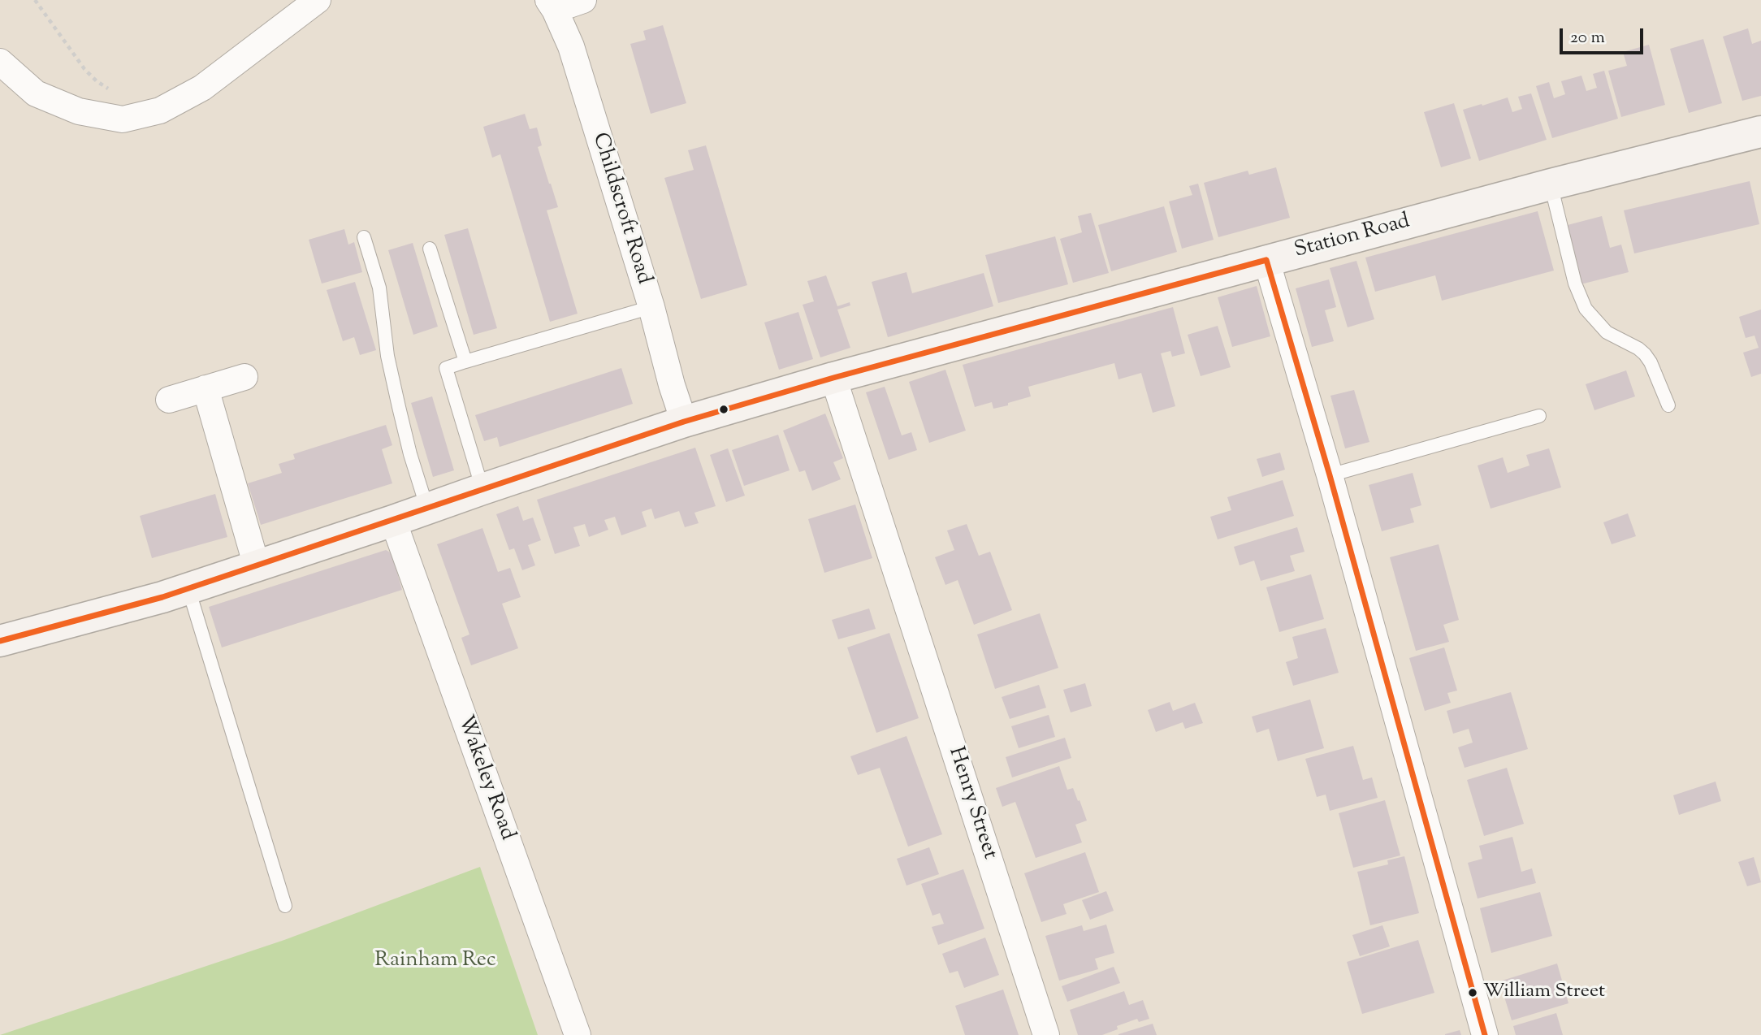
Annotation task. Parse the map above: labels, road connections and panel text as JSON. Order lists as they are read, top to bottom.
{
  "streets": {
    "main road": ["Station Road"],
    "street": ["Childscroft Road", "Wakeley Road", "Henry Street"]
  },
  "crossings": [
    ["Childscroft Road", "Station Road"],
    ["Station Road", "Wakeley Road"],
    ["Station Road", "Henry Street"]
  ],
  "parks": ["Rainham Rec"],
  "places": ["William Street"],
  "scale_bar": "20 m"
}
